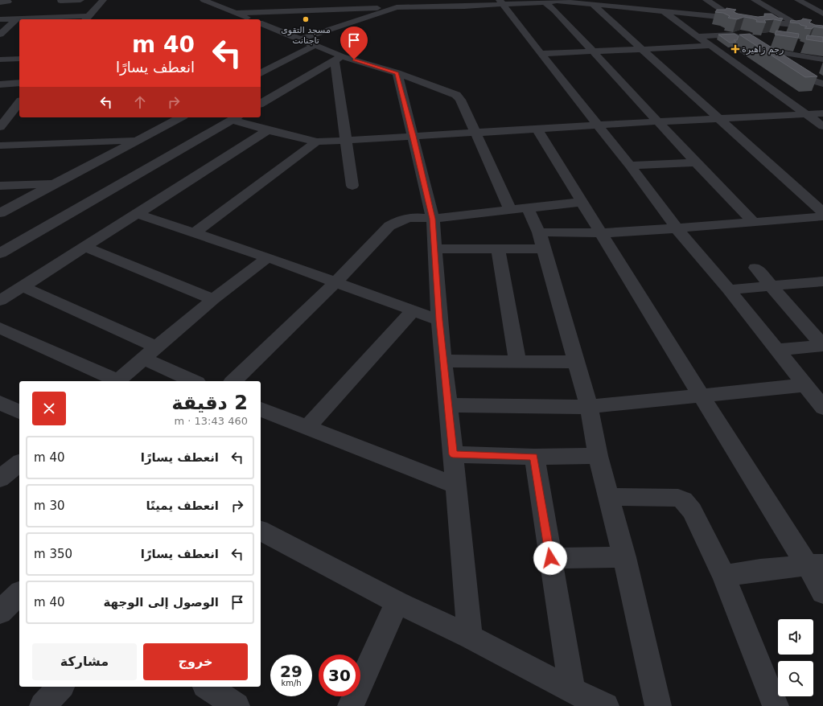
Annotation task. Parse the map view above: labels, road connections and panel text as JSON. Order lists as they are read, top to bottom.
{
  "places": {
    "other": ["مسجد التقوى تاجنانت"],
    "health": ["رجم زاهيرة"]
  },
  "page": {
    "turn": ["40 m", "انعطف يسارًا"],
    "heading": ["2 دقيقة", "460 m · 13:43"],
    "list": [
      {
        "name": "انعطف يسارًا",
        "value": "40 m"
      },
      {
        "name": "انعطف يمينًا",
        "value": "30 m"
      },
      {
        "name": "انعطف يسارًا",
        "value": "350 m"
      },
      {
        "name": "الوصول إلى الوجهة",
        "value": "40 m"
      }
    ],
    "buttons": ["خروج", "مشاركة"],
    "speed": "29 km/h",
    "limit": "30"
  }
}
